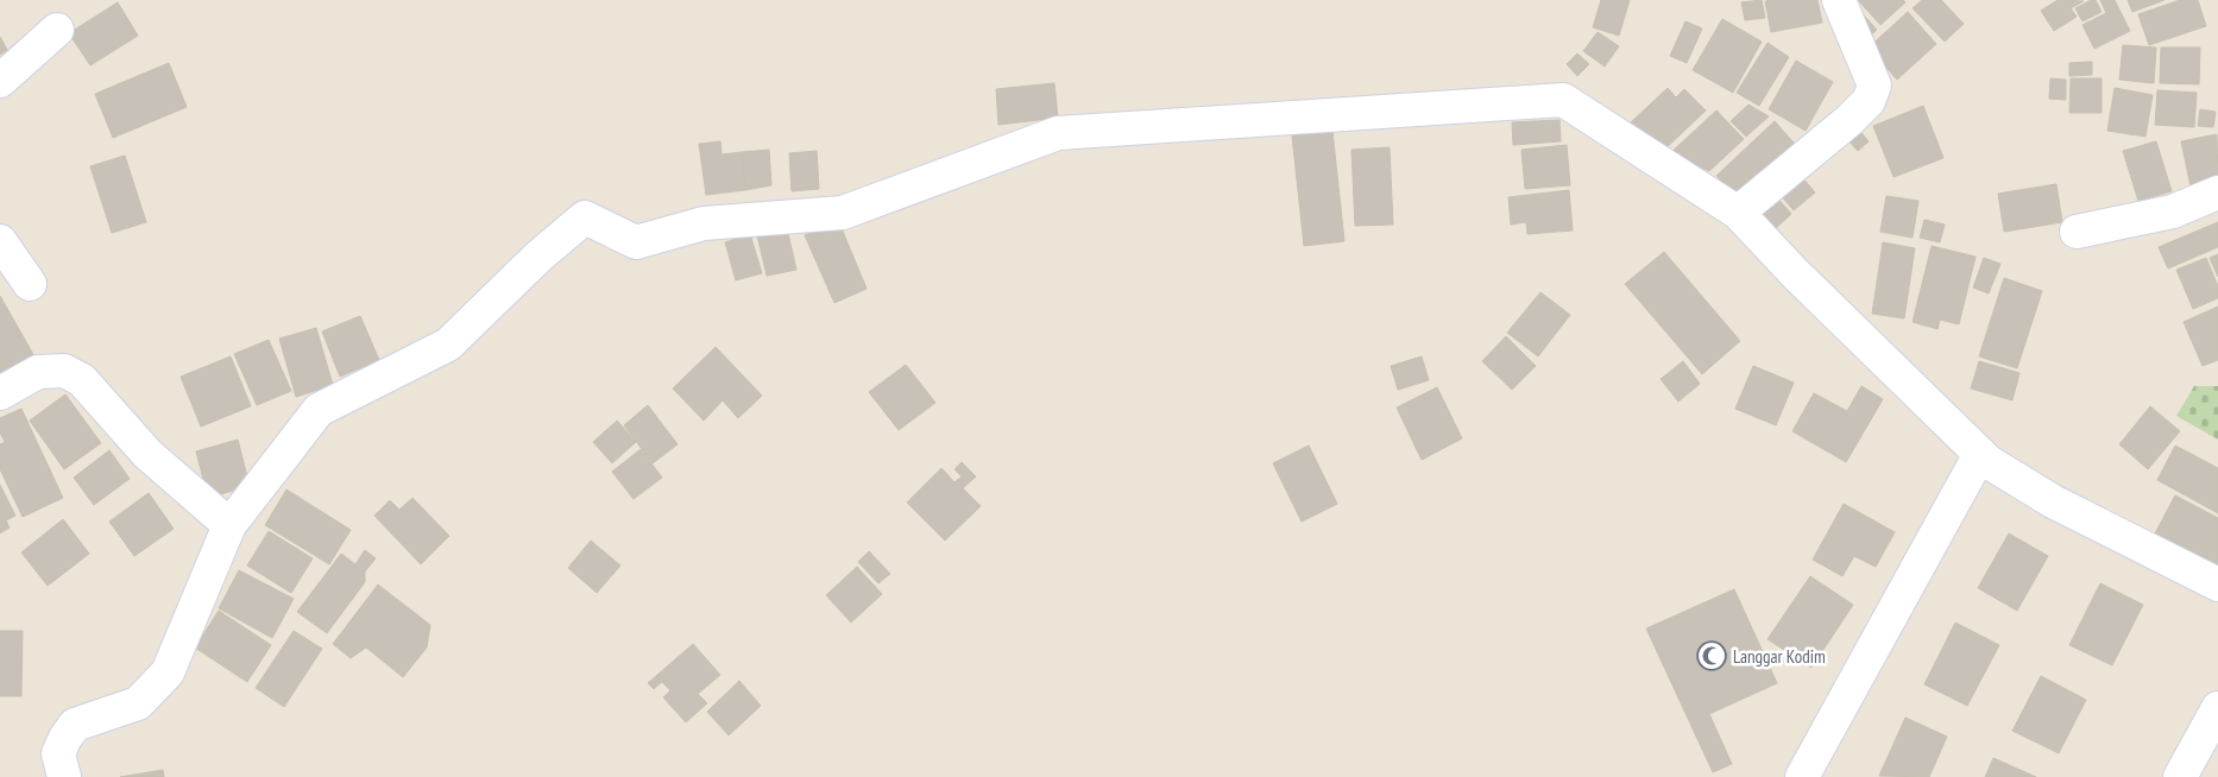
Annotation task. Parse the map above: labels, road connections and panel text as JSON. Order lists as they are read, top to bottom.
{
  "places": {
    "mosque": ["Langgar Kodim"]
  }
}
